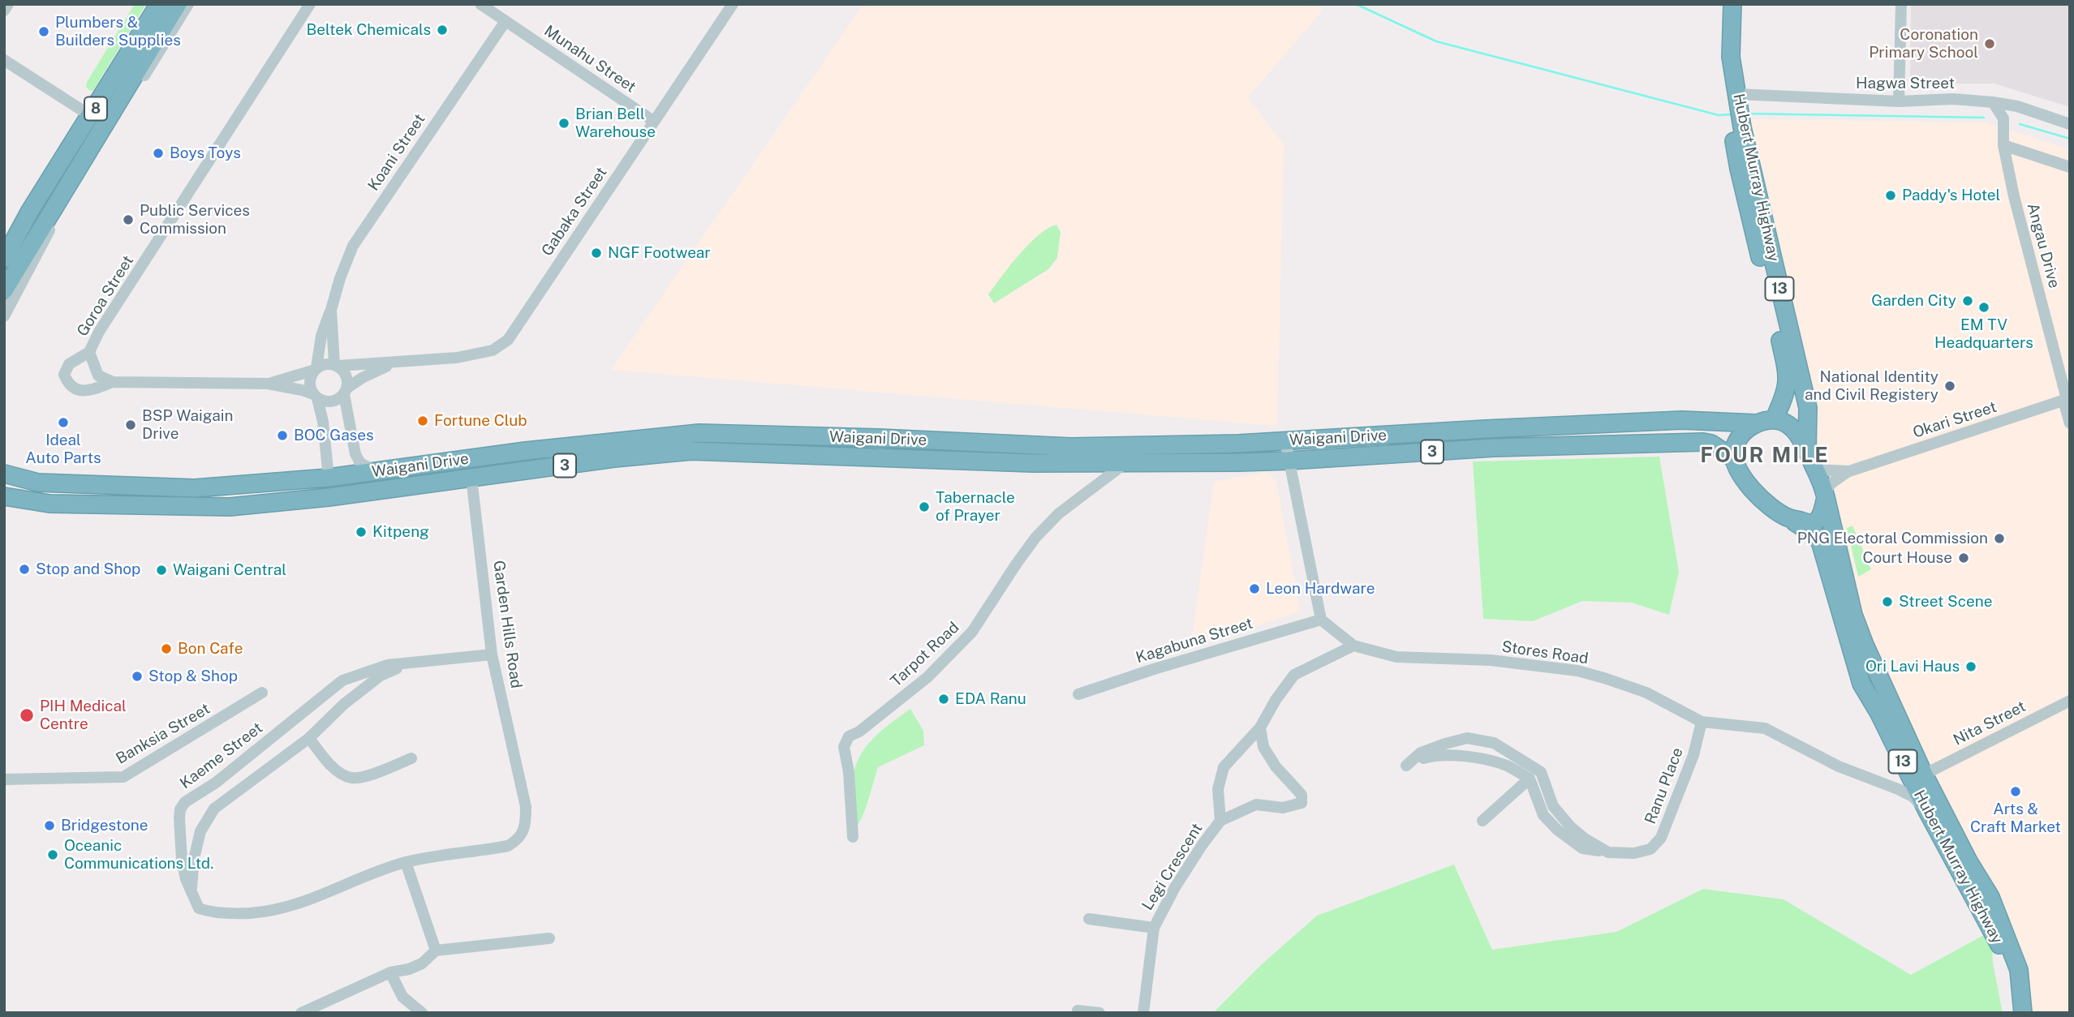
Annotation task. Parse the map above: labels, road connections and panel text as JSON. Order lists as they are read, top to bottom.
{
  "streets": {
    "highway": [
      "8",
      "Hubert Murray Highway",
      "13",
      "Waigani Drive",
      "3"
    ],
    "street": [
      "Munahu Street",
      "Hagwa Street",
      "Koani Street",
      "Gabaka Street",
      "Angau Drive",
      "Goroa Street",
      "Okari Street",
      "Garden Hills Road",
      "Kagabuna Street",
      "Stores Road",
      "Tarpot Road",
      "Nita Street",
      "Banksia Street",
      "Kaeme Street",
      "Ranu Place",
      "Legi Crescent"
    ]
  },
  "crossings": [
    ["Munahu Street", "Koani Street"],
    ["Munahu Street", "Gabaka Street"],
    ["Hagwa Street", "Hubert Murray Highway"],
    ["Hagwa Street", "Angau Drive"],
    ["Koani Street", "Gabaka Street"],
    ["Hubert Murray Highway", "13"],
    ["Hubert Murray Highway", "Okari Street"],
    ["Hubert Murray Highway", "Waigani Drive"],
    ["Hubert Murray Highway", "Stores Road"],
    ["Hubert Murray Highway", "Nita Street"],
    ["Angau Drive", "Okari Street"],
    ["13", "Okari Street"],
    ["13", "Waigani Drive"],
    ["Okari Street", "Waigani Drive"],
    ["Waigani Drive", "Garden Hills Road"],
    ["Waigani Drive", "Tarpot Road"],
    ["Garden Hills Road", "Kaeme Street"],
    ["Kagabuna Street", "Stores Road"],
    ["Stores Road", "Ranu Place"]
  ],
  "districts": ["FOUR MILE"],
  "places": [
    "Beltek Chemicals",
    "Plumbers & Builders Supplies",
    "Coronation Primary School",
    "Brian Bell Warehouse",
    "Boys Toys",
    "Paddy's Hotel",
    "Public Services Commission",
    "NGF Footwear",
    "Garden City",
    "EM TV Headquarters",
    "National Identity and Civil Registery",
    "Fortune Club",
    "Ideal Auto Parts",
    "BSP Waigain Drive",
    "BOC Gases",
    "Tabernacle of Prayer",
    "Kitpeng",
    "PNG Electoral Commission",
    "Court House",
    "Stop and Shop",
    "Waigani Central",
    "Leon Hardware",
    "Street Scene",
    "Bon Cafe",
    "Ori Lavi Haus",
    "Stop & Shop",
    "EDA Ranu",
    "PIH Medical Centre",
    "Arts & Craft Market",
    "Bridgestone",
    "Oceanic Communications Ltd."
  ]
}
